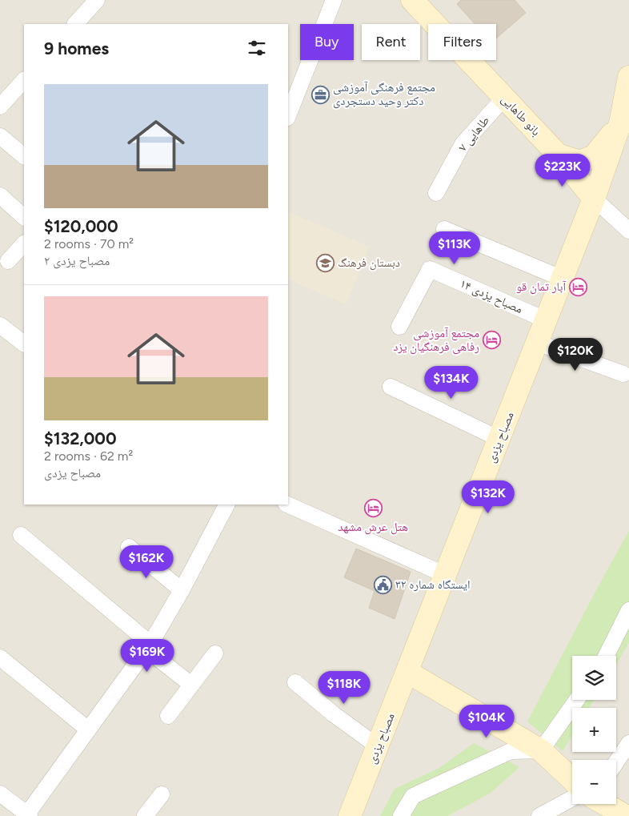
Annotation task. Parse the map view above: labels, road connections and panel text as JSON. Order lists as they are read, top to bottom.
{
  "streets": {
    "main road": ["بانو طاهایی", "مصباح یزدی"],
    "street": ["طاهایی ۷", "مصباح یزدی ۱۴"]
  },
  "crossings": [
    ["بانو طاهایی", "طاهایی ۷"],
    ["بانو طاهایی", "مصباح یزدی"],
    ["مصباح یزدی ۱۴", "مصباح یزدی"]
  ],
  "places": {
    "office": ["مجتمع فرهنگی آموزشی دکتر وحید دستجردی"],
    "school or university": ["دبستان فرهنگ"],
    "hotel": ["آبار تمان قو", "مجتمع آموزشی رفاهی فرهنگیان یزد", "هتل عرش مشهد"],
    "public building": ["ایستگاه شماره ۳۲"]
  },
  "page": {
    "chip": ["Buy", "Rent", "Filters"],
    "heading": "9 homes",
    "list": [
      {
        "name": "$120,000",
        "note": "2 rooms · 70 m² · مصباح یزدی ۲"
      },
      {
        "name": "$132,000",
        "note": "2 rooms · 62 m² · مصباح یزدی"
      }
    ],
    "price": [
      "$223K",
      "$113K",
      "$120K",
      "$134K",
      "$132K",
      "$162K",
      "$169K",
      "$118K",
      "$104K"
    ],
    "map_buttons": ["+", "−"]
  }
}
